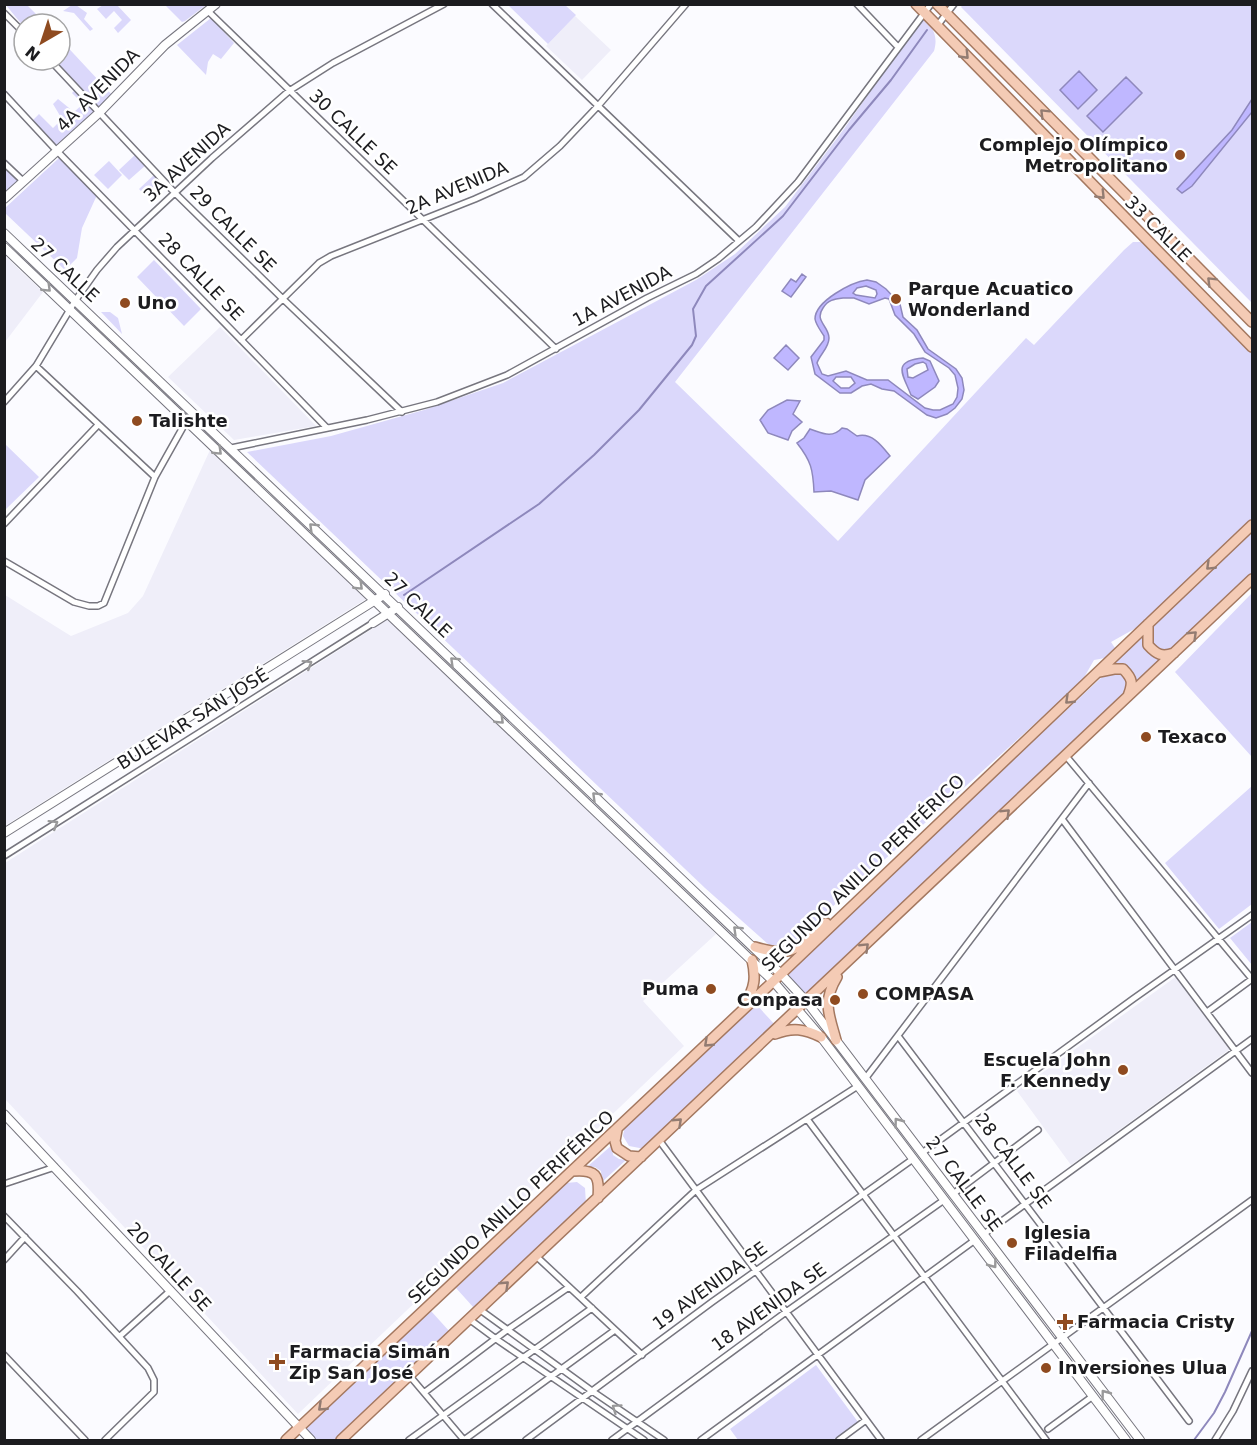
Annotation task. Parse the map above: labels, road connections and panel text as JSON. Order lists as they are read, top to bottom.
{
  "streets": {
    "main road": [
      "4A AVENIDA",
      "33 CALLE",
      "27 CALLE",
      "BULEVAR SAN JOSÉ",
      "SEGUNDO ANILLO PERIFÉRICO",
      "27 CALLE SE",
      "20 CALLE SE"
    ],
    "street": [
      "30 CALLE SE",
      "3A AVENIDA",
      "2A AVENIDA",
      "29 CALLE SE",
      "28 CALLE SE",
      "1A AVENIDA",
      "19 AVENIDA SE",
      "18 AVENIDA SE"
    ]
  },
  "crossings": [
    ["4A AVENIDA", "30 CALLE SE"],
    ["4A AVENIDA", "29 CALLE SE"],
    ["4A AVENIDA", "28 CALLE SE"],
    ["30 CALLE SE", "3A AVENIDA"],
    ["30 CALLE SE", "2A AVENIDA"],
    ["30 CALLE SE", "1A AVENIDA"],
    ["3A AVENIDA", "29 CALLE SE"],
    ["3A AVENIDA", "27 CALLE"],
    ["3A AVENIDA", "28 CALLE SE"],
    ["2A AVENIDA", "29 CALLE SE"],
    ["2A AVENIDA", "28 CALLE SE"],
    ["29 CALLE SE", "1A AVENIDA"],
    ["33 CALLE", "1A AVENIDA"],
    ["27 CALLE", "1A AVENIDA"],
    ["27 CALLE", "BULEVAR SAN JOSÉ"],
    ["27 CALLE", "SEGUNDO ANILLO PERIFÉRICO"],
    ["27 CALLE", "27 CALLE SE"],
    ["28 CALLE SE", "1A AVENIDA"],
    ["SEGUNDO ANILLO PERIFÉRICO", "20 CALLE SE"],
    ["27 CALLE SE", "19 AVENIDA SE"],
    ["27 CALLE SE", "18 AVENIDA SE"]
  ],
  "places": {
    "other": [
      "Complejo Olímpico Metropolitano",
      "Parque Acuatico Wonderland",
      "Uno",
      "Talishte",
      "Texaco",
      "Puma",
      "COMPASA",
      "Conpasa",
      "Escuela John F. Kennedy",
      "Iglesia Filadelfia",
      "Inversiones Ulua"
    ],
    "health": ["Farmacia Cristy", "Farmacia Simán Zip San José"]
  },
  "north": "bottom left"
}
